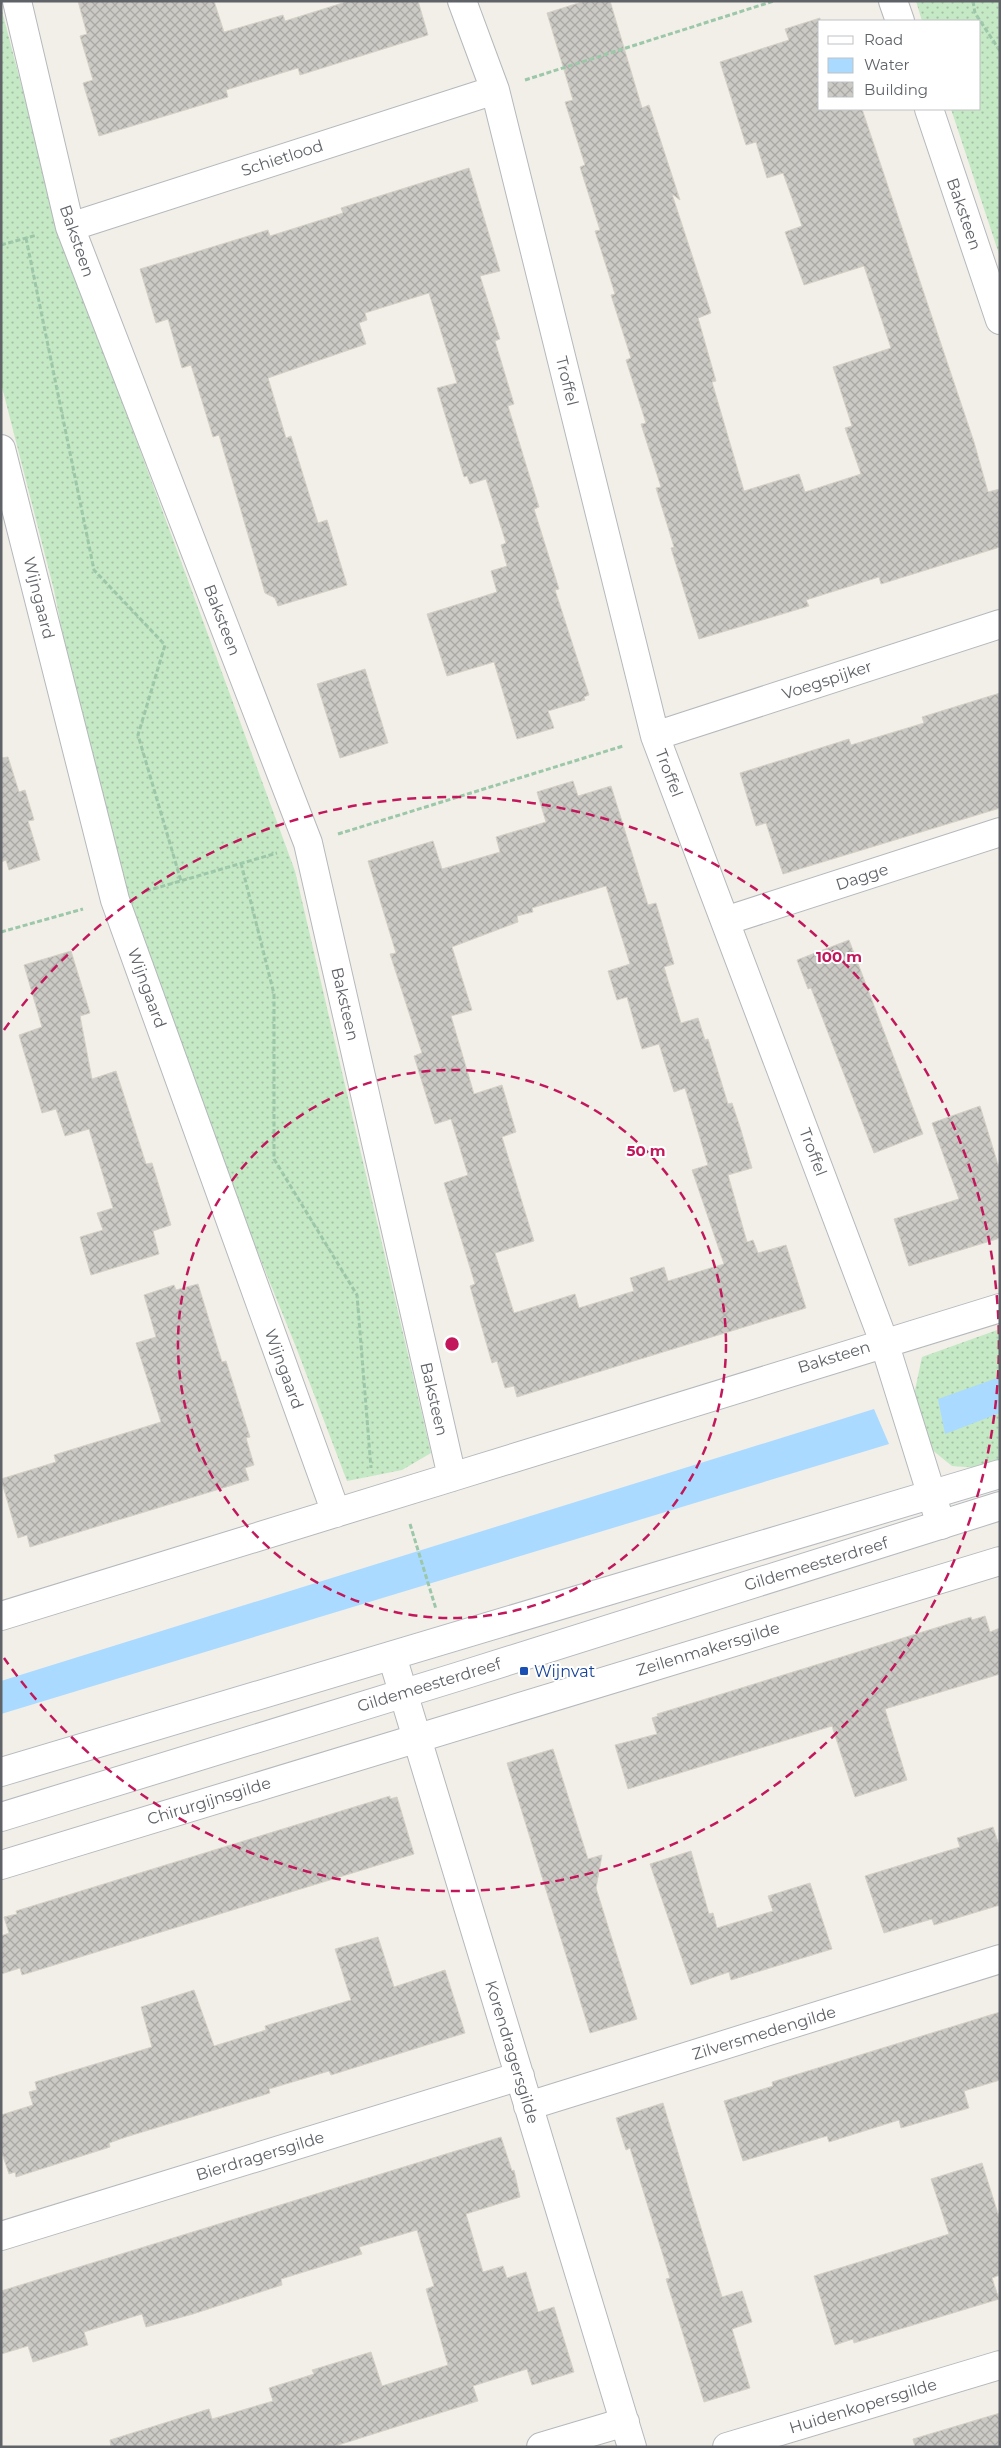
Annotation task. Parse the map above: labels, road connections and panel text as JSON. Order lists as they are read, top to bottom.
{
  "streets": {
    "street": [
      "Schietlood",
      "Baksteen",
      "Troffel",
      "Wijngaard",
      "Voegspijker",
      "Dagge",
      "Gildemeesterdreef",
      "Zeilenmakersgilde",
      "Chirurgijnsgilde",
      "Zilversmedengilde",
      "Korendragersgilde",
      "Bierdragersgilde",
      "Huidenkopersgilde"
    ]
  },
  "crossings": [
    ["Schietlood", "Baksteen"],
    ["Schietlood", "Troffel"],
    ["Baksteen", "Troffel"],
    ["Troffel", "Voegspijker"],
    ["Troffel", "Dagge"],
    ["Troffel", "Gildemeesterdreef"],
    ["Gildemeesterdreef", "Korendragersgilde"],
    ["Zeilenmakersgilde", "Chirurgijnsgilde"],
    ["Zeilenmakersgilde", "Korendragersgilde"],
    ["Chirurgijnsgilde", "Korendragersgilde"],
    ["Zilversmedengilde", "Korendragersgilde"],
    ["Korendragersgilde", "Bierdragersgilde"]
  ],
  "places": {
    "transit": ["Wijnvat"]
  },
  "legend": ["Road", "Water", "Building"],
  "rings": ["100 m", "50 m"]
}
